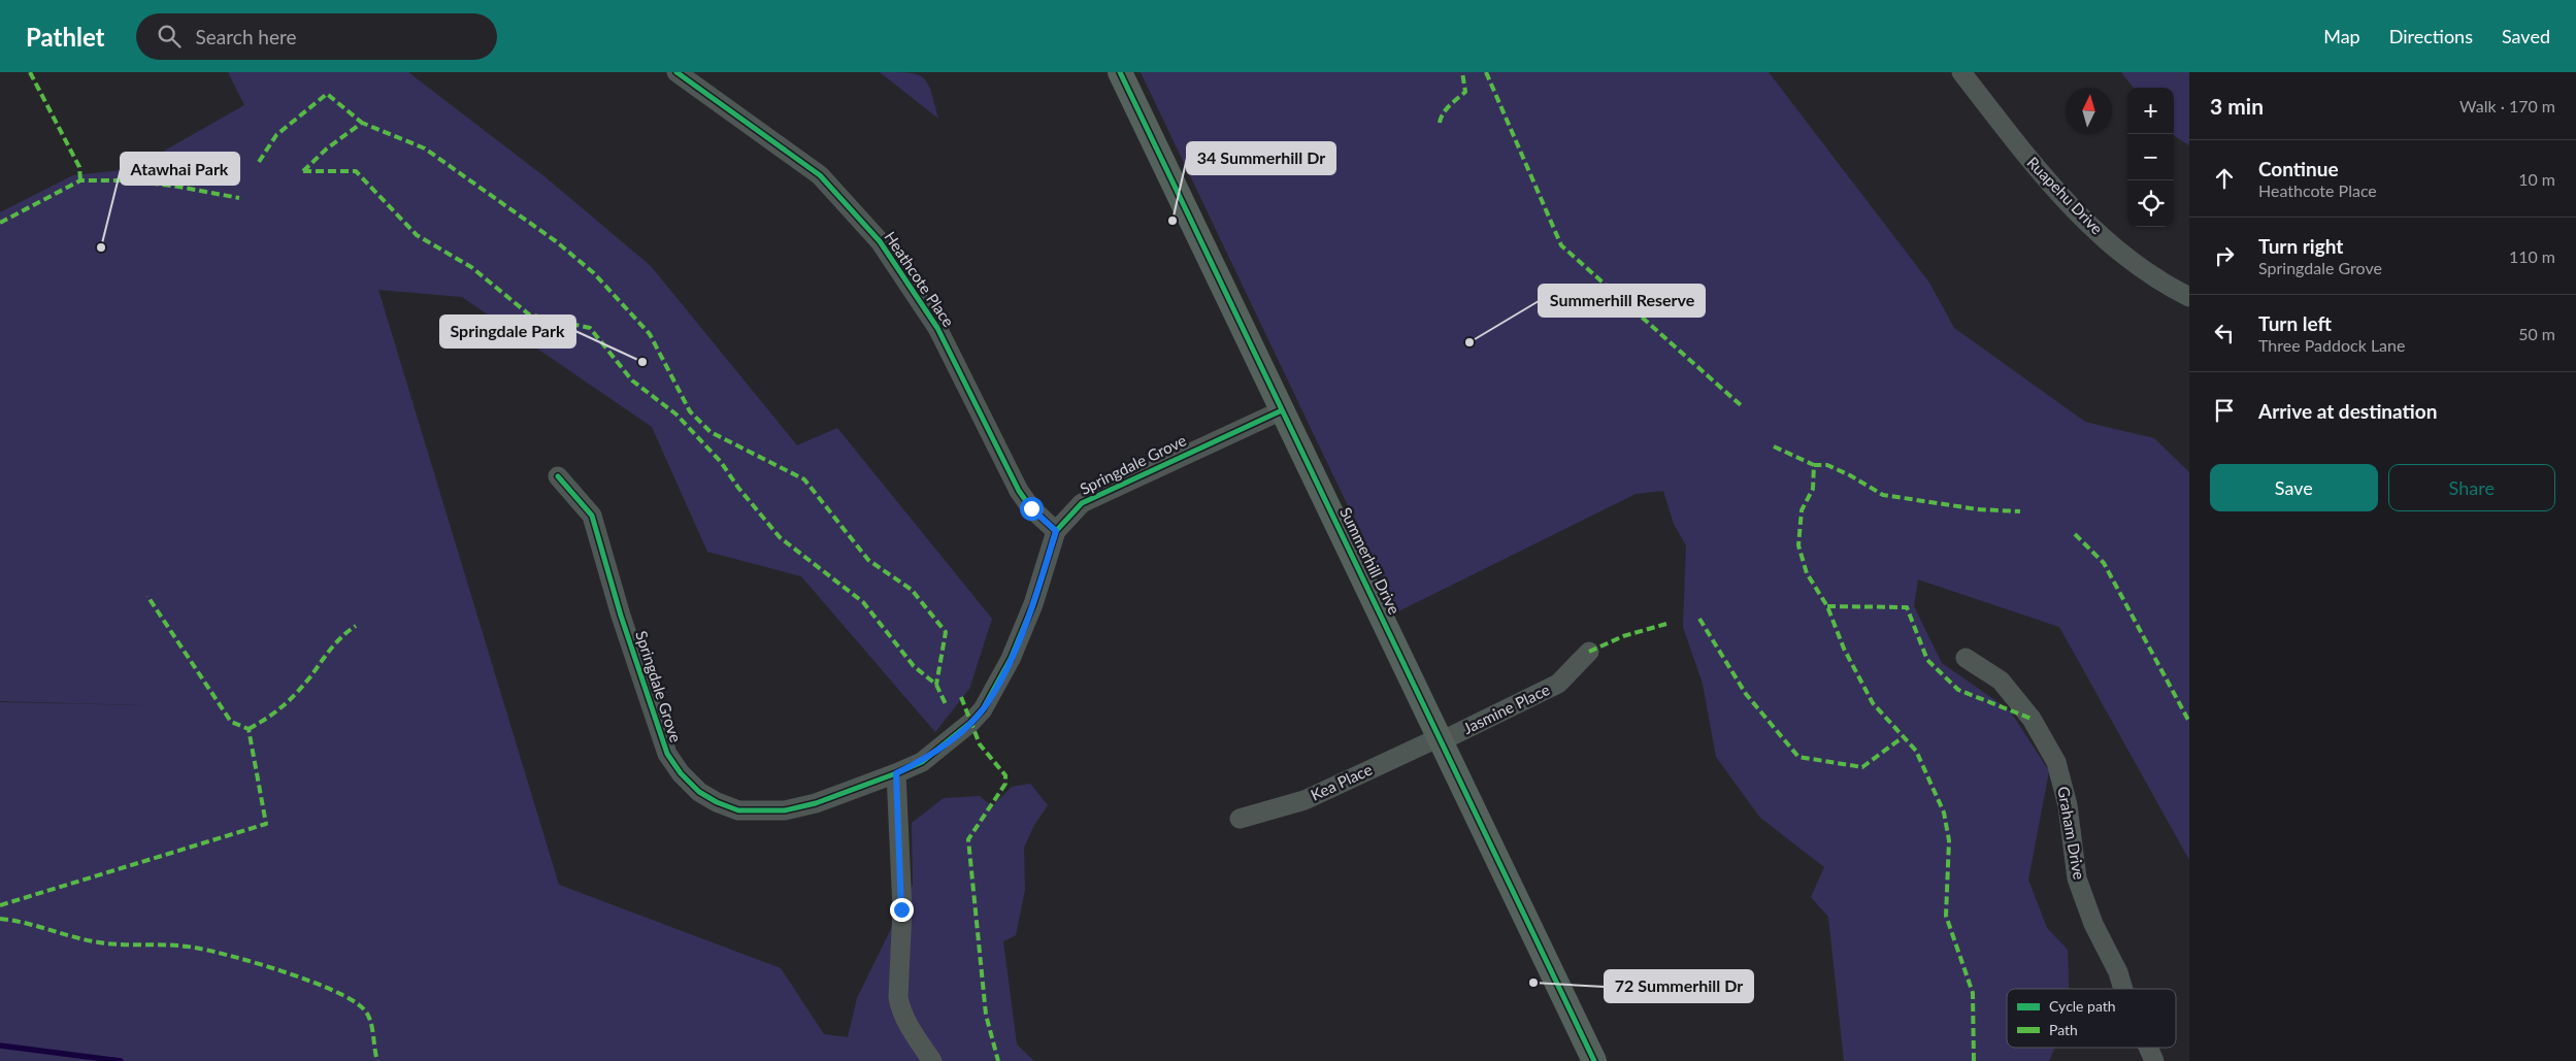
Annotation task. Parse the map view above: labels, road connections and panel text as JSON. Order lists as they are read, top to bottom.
{
  "streets": {
    "main road": ["Summerhill Drive"],
    "street": [
      "Ruapehu Drive",
      "Heathcote Place",
      "Springdale Grove",
      "Jasmine Place",
      "Kea Place",
      "Graham Drive"
    ]
  },
  "crossings": [
    ["Heathcote Place", "Springdale Grove"],
    ["Springdale Grove", "Summerhill Drive"],
    ["Summerhill Drive", "Jasmine Place"],
    ["Summerhill Drive", "Kea Place"],
    ["Jasmine Place", "Kea Place"]
  ],
  "places": [
    "34 Summerhill Dr",
    "Atawhai Park",
    "Summerhill Reserve",
    "Springdale Park",
    "72 Summerhill Dr"
  ],
  "legend": ["Cycle path", "Path"],
  "north": "top",
  "page": {
    "header": "Pathlet",
    "search": "Search here",
    "nav": ["Map", "Directions", "Saved"],
    "heading": ["3 min", "Walk · 170 m"],
    "map_buttons": ["+", "−"],
    "list": [
      ["Continue", "Heathcote Place", "10 m"],
      ["Turn right", "Springdale Grove", "110 m"],
      ["Turn left", "Three Paddock Lane", "50 m"],
      "Arrive at destination"
    ],
    "buttons": ["Save", "Share"]
  }
}
